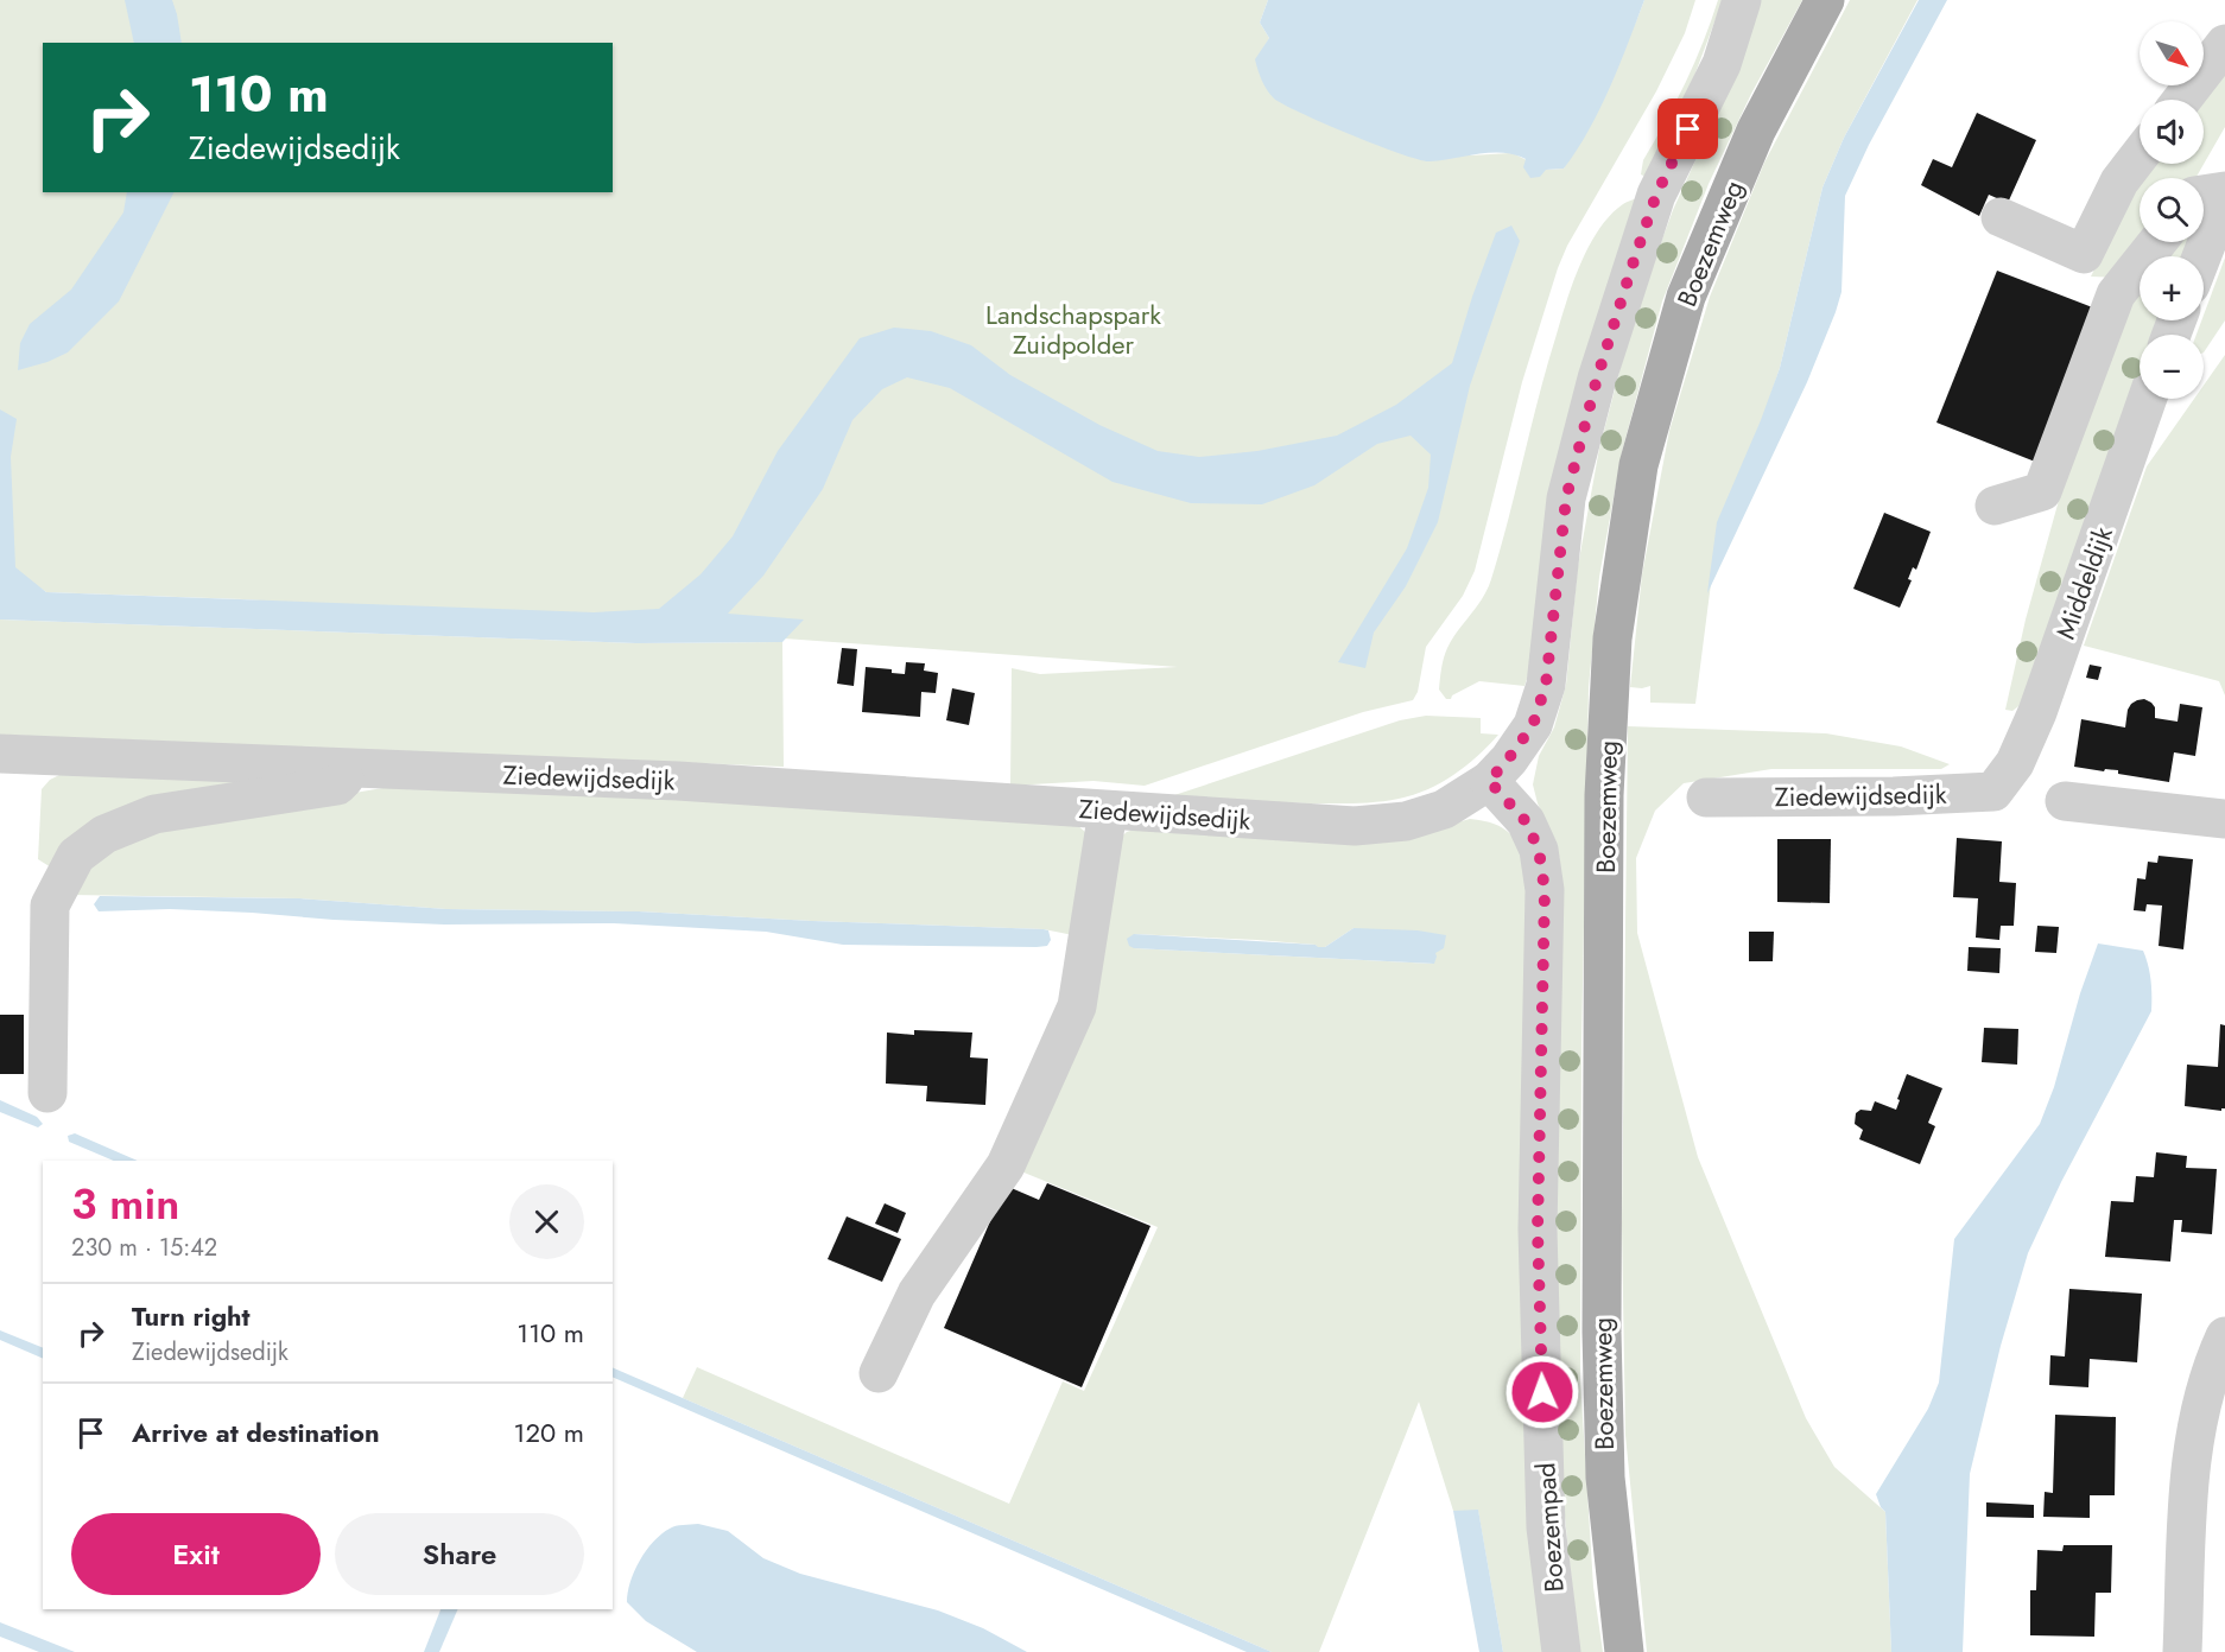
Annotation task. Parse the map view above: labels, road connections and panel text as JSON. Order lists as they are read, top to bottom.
{
  "streets": {
    "main road": ["Boezemweg"],
    "street": ["Middeldijk", "Ziedewijdsedijk", "Boezempad"]
  },
  "crossings": [
    ["Middeldijk", "Ziedewijdsedijk"],
    ["Ziedewijdsedijk", "Boezempad"]
  ],
  "parks": ["Landschapspark Zuidpolder"],
  "north": "bottom right",
  "page": {
    "map_buttons": ["+", "−"],
    "turn": ["110 m", "Ziedewijdsedijk"],
    "heading": ["3 min", "230 m · 15:42"],
    "list": [
      {
        "name": "Turn right",
        "note": "Ziedewijdsedijk",
        "value": "110 m"
      },
      {
        "name": "Arrive at destination",
        "value": "120 m"
      }
    ],
    "buttons": ["Exit", "Share"]
  }
}
